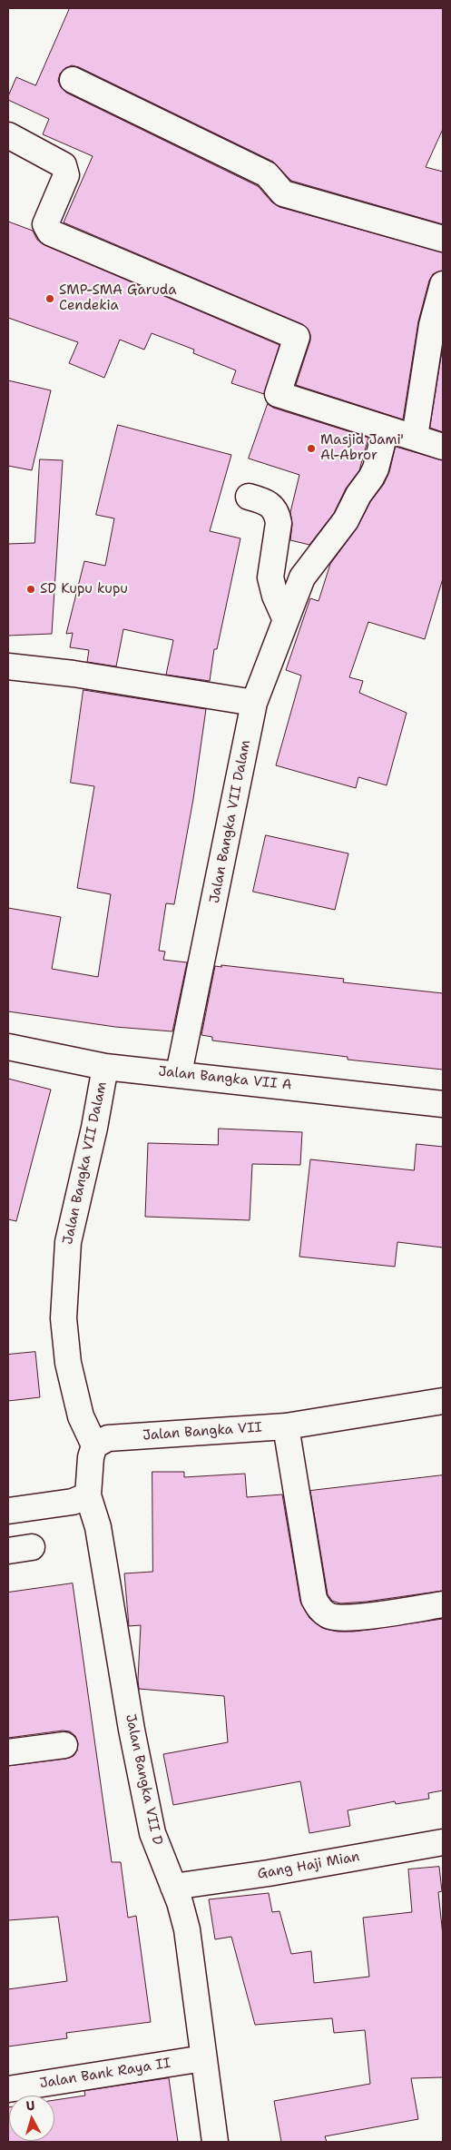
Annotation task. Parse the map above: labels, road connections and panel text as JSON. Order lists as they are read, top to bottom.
{
  "streets": {
    "street": [
      "Jalan Bangka VII Dalam",
      "Jalan Bangka VII A",
      "Jalan Bangka VII",
      "Jalan Bangka VII D",
      "Gang Haji Mian",
      "Jalan Bank Raya II"
    ]
  },
  "crossings": [
    ["Jalan Bangka VII Dalam", "Jalan Bangka VII A"],
    ["Jalan Bangka VII Dalam", "Jalan Bangka VII"],
    ["Jalan Bangka VII D", "Gang Haji Mian"],
    ["Jalan Bangka VII D", "Jalan Bank Raya II"]
  ],
  "places": ["SMP-SMA Garuda Cendekia", "Masjid Jami' Al-Abror", "SD Kupu kupu"],
  "north": "top"
}
